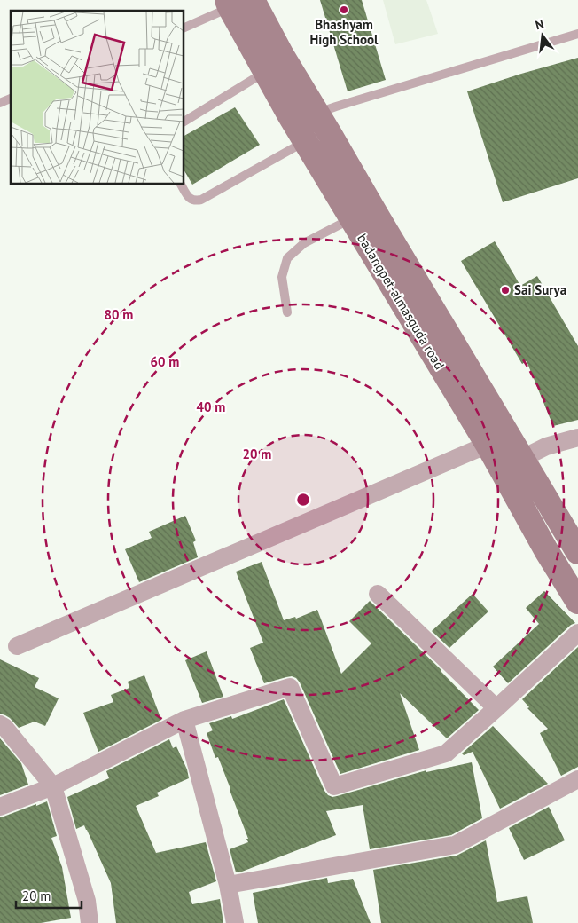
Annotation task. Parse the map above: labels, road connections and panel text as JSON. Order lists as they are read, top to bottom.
{
  "streets": {
    "street": ["badangpet-almasguda road"]
  },
  "places": ["Bhashyam High School", "Sai Surya"],
  "scale_bar": "20 m",
  "north": "top",
  "rings": [
    "80 m",
    "60 m",
    "40 m",
    "20 m"
  ]
}
